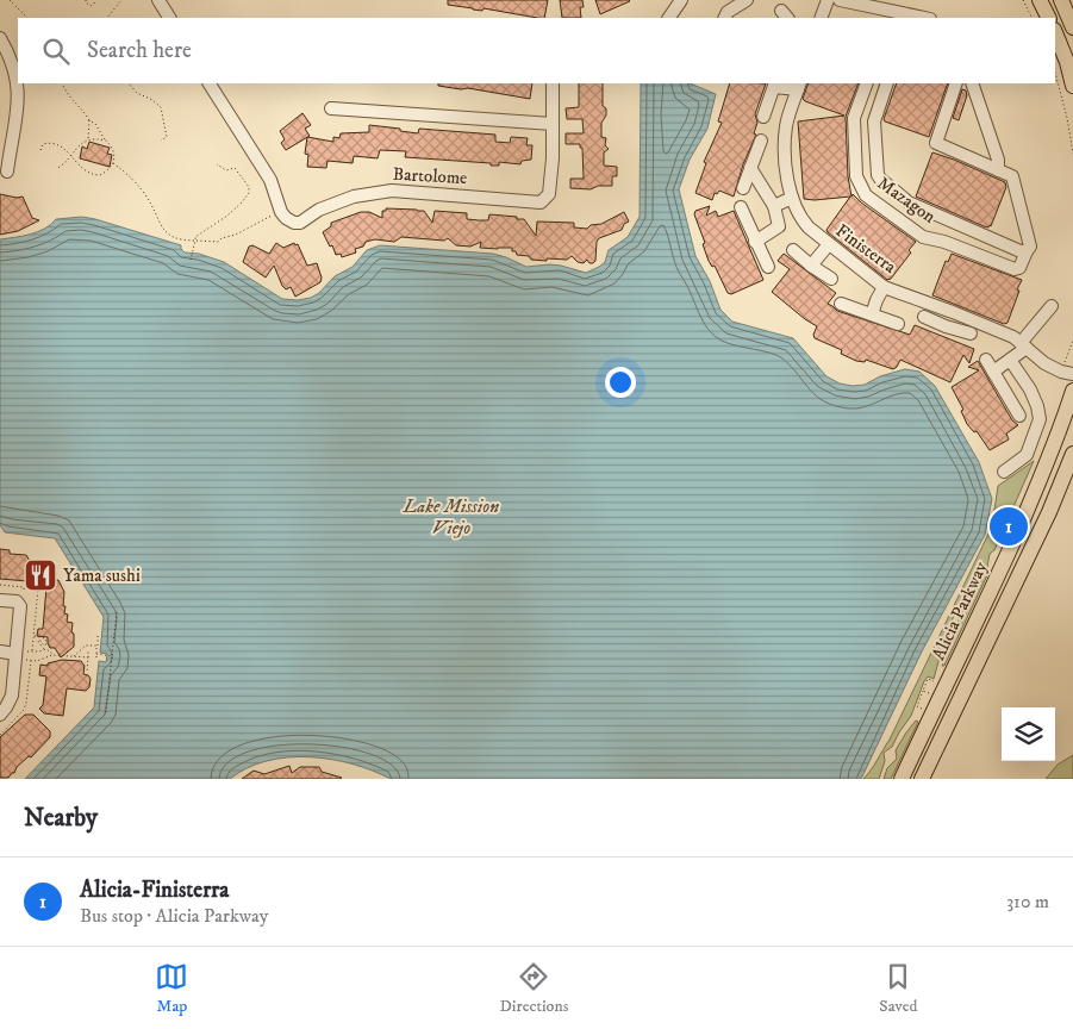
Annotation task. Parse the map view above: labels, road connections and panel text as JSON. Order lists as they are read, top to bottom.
{
  "streets": {
    "main road": ["Alicia Parkway"],
    "street": ["Bartolome", "Mazagon", "Finisterra"]
  },
  "water": ["Lake Mission Viejo"],
  "places": {
    "restaurant": ["Yama sushi"]
  },
  "page": {
    "search": "Search here",
    "pins": "1",
    "heading": "Nearby",
    "list": [
      {
        "mark": "1",
        "name": "Alicia-Finisterra",
        "note": "Bus stop · Alicia Parkway",
        "value": "310 m"
      }
    ],
    "nav": ["Map", "Directions", "Saved"]
  }
}
